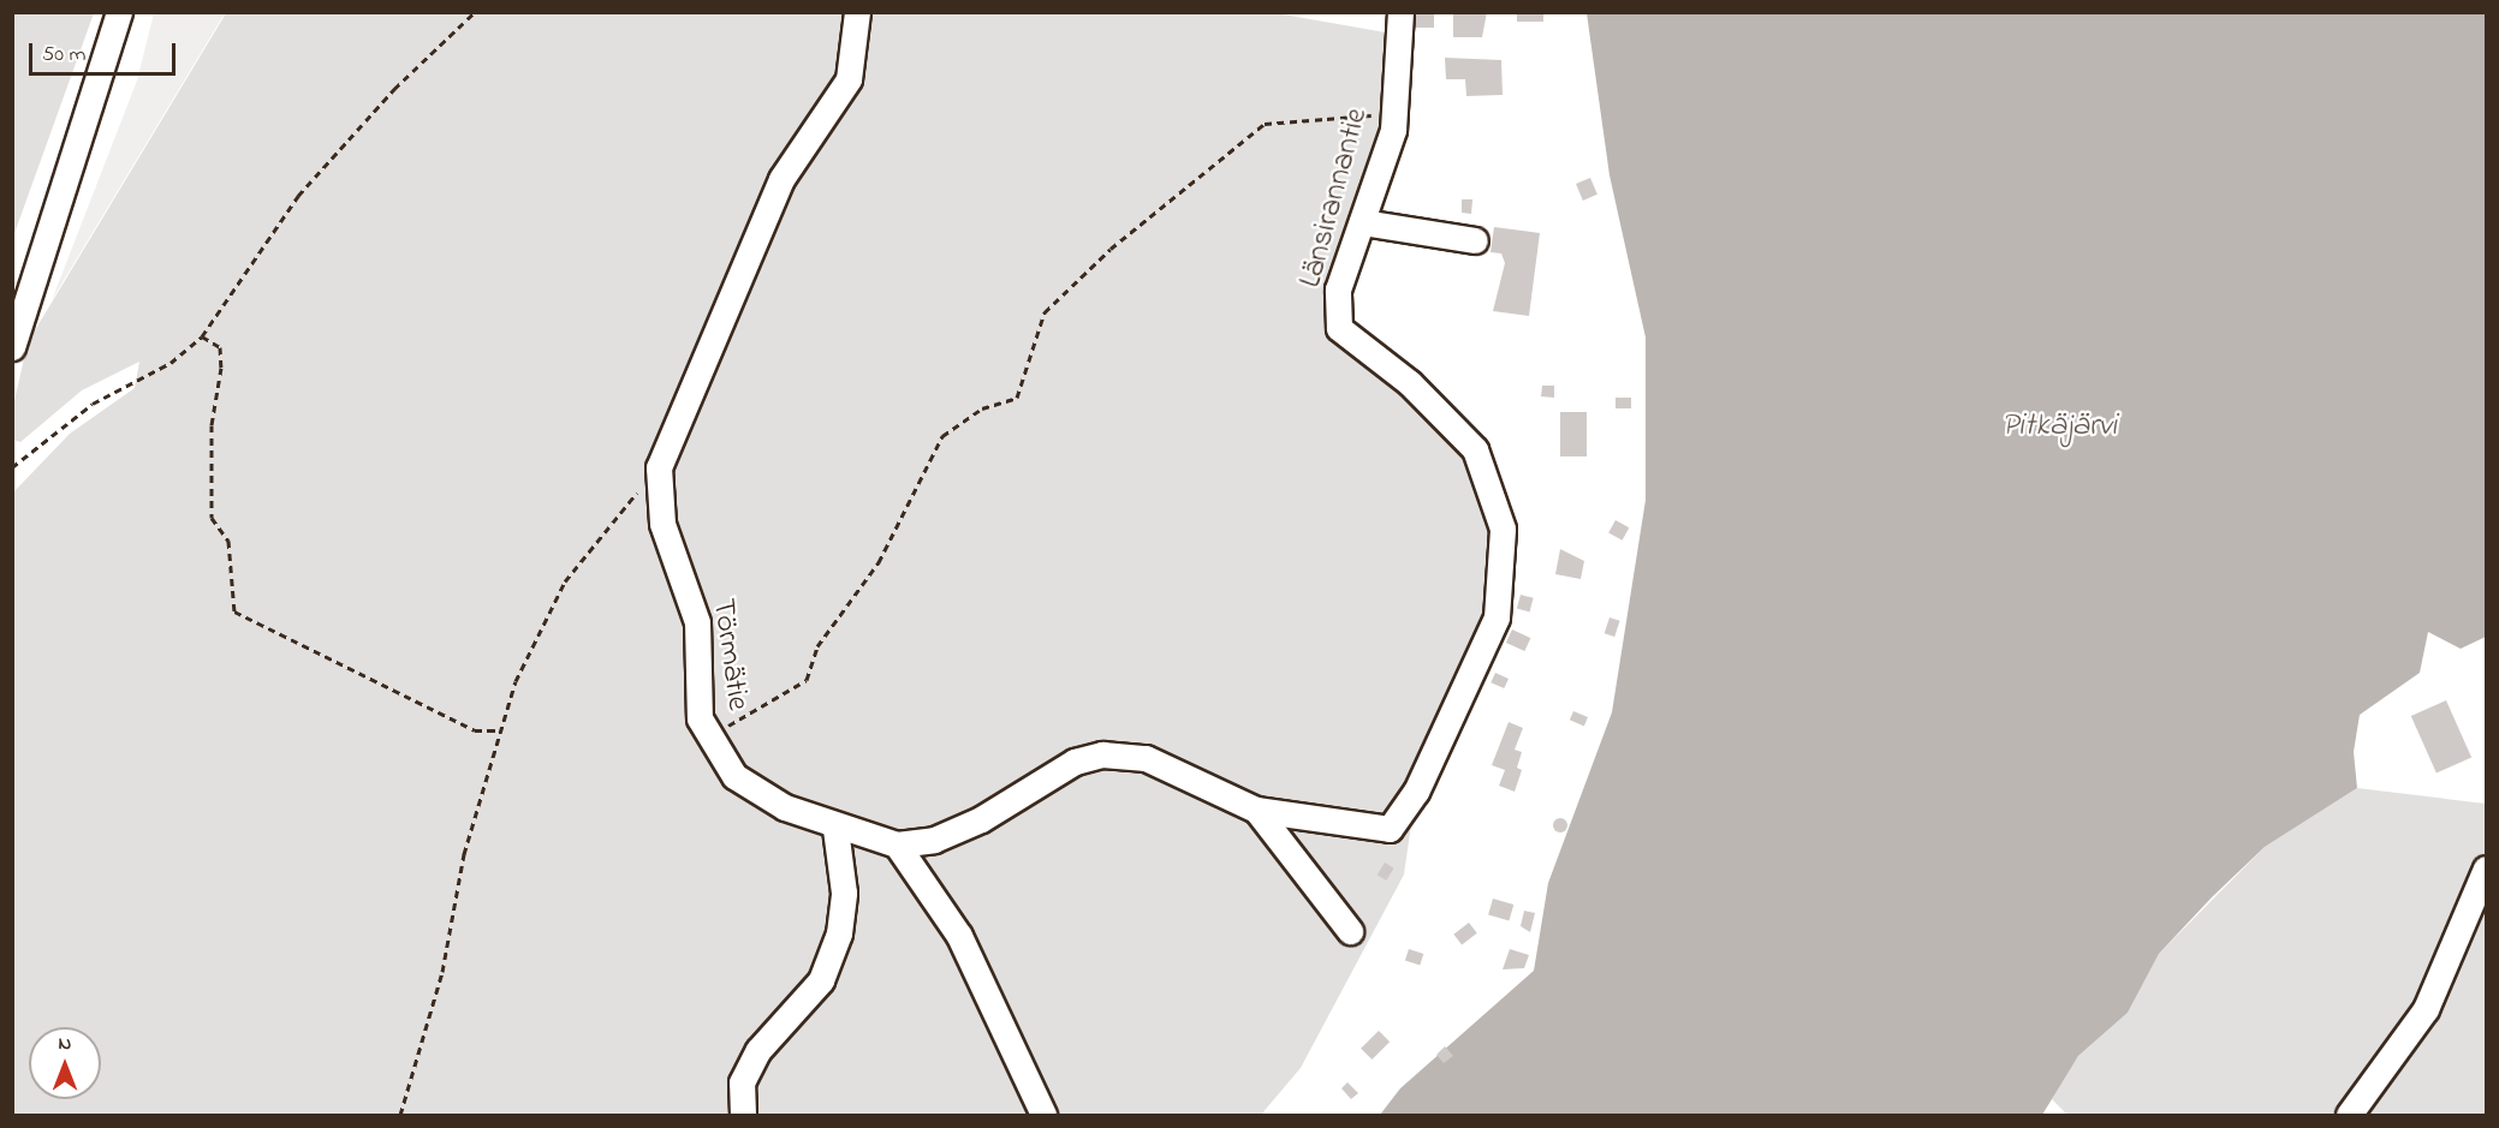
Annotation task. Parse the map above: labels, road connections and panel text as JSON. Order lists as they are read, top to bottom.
{
  "streets": {
    "street": ["Länsirannantie", "Törmätie"]
  },
  "water": ["Pitkäjärvi"],
  "scale_bar": "50 m",
  "north": "top"
}
